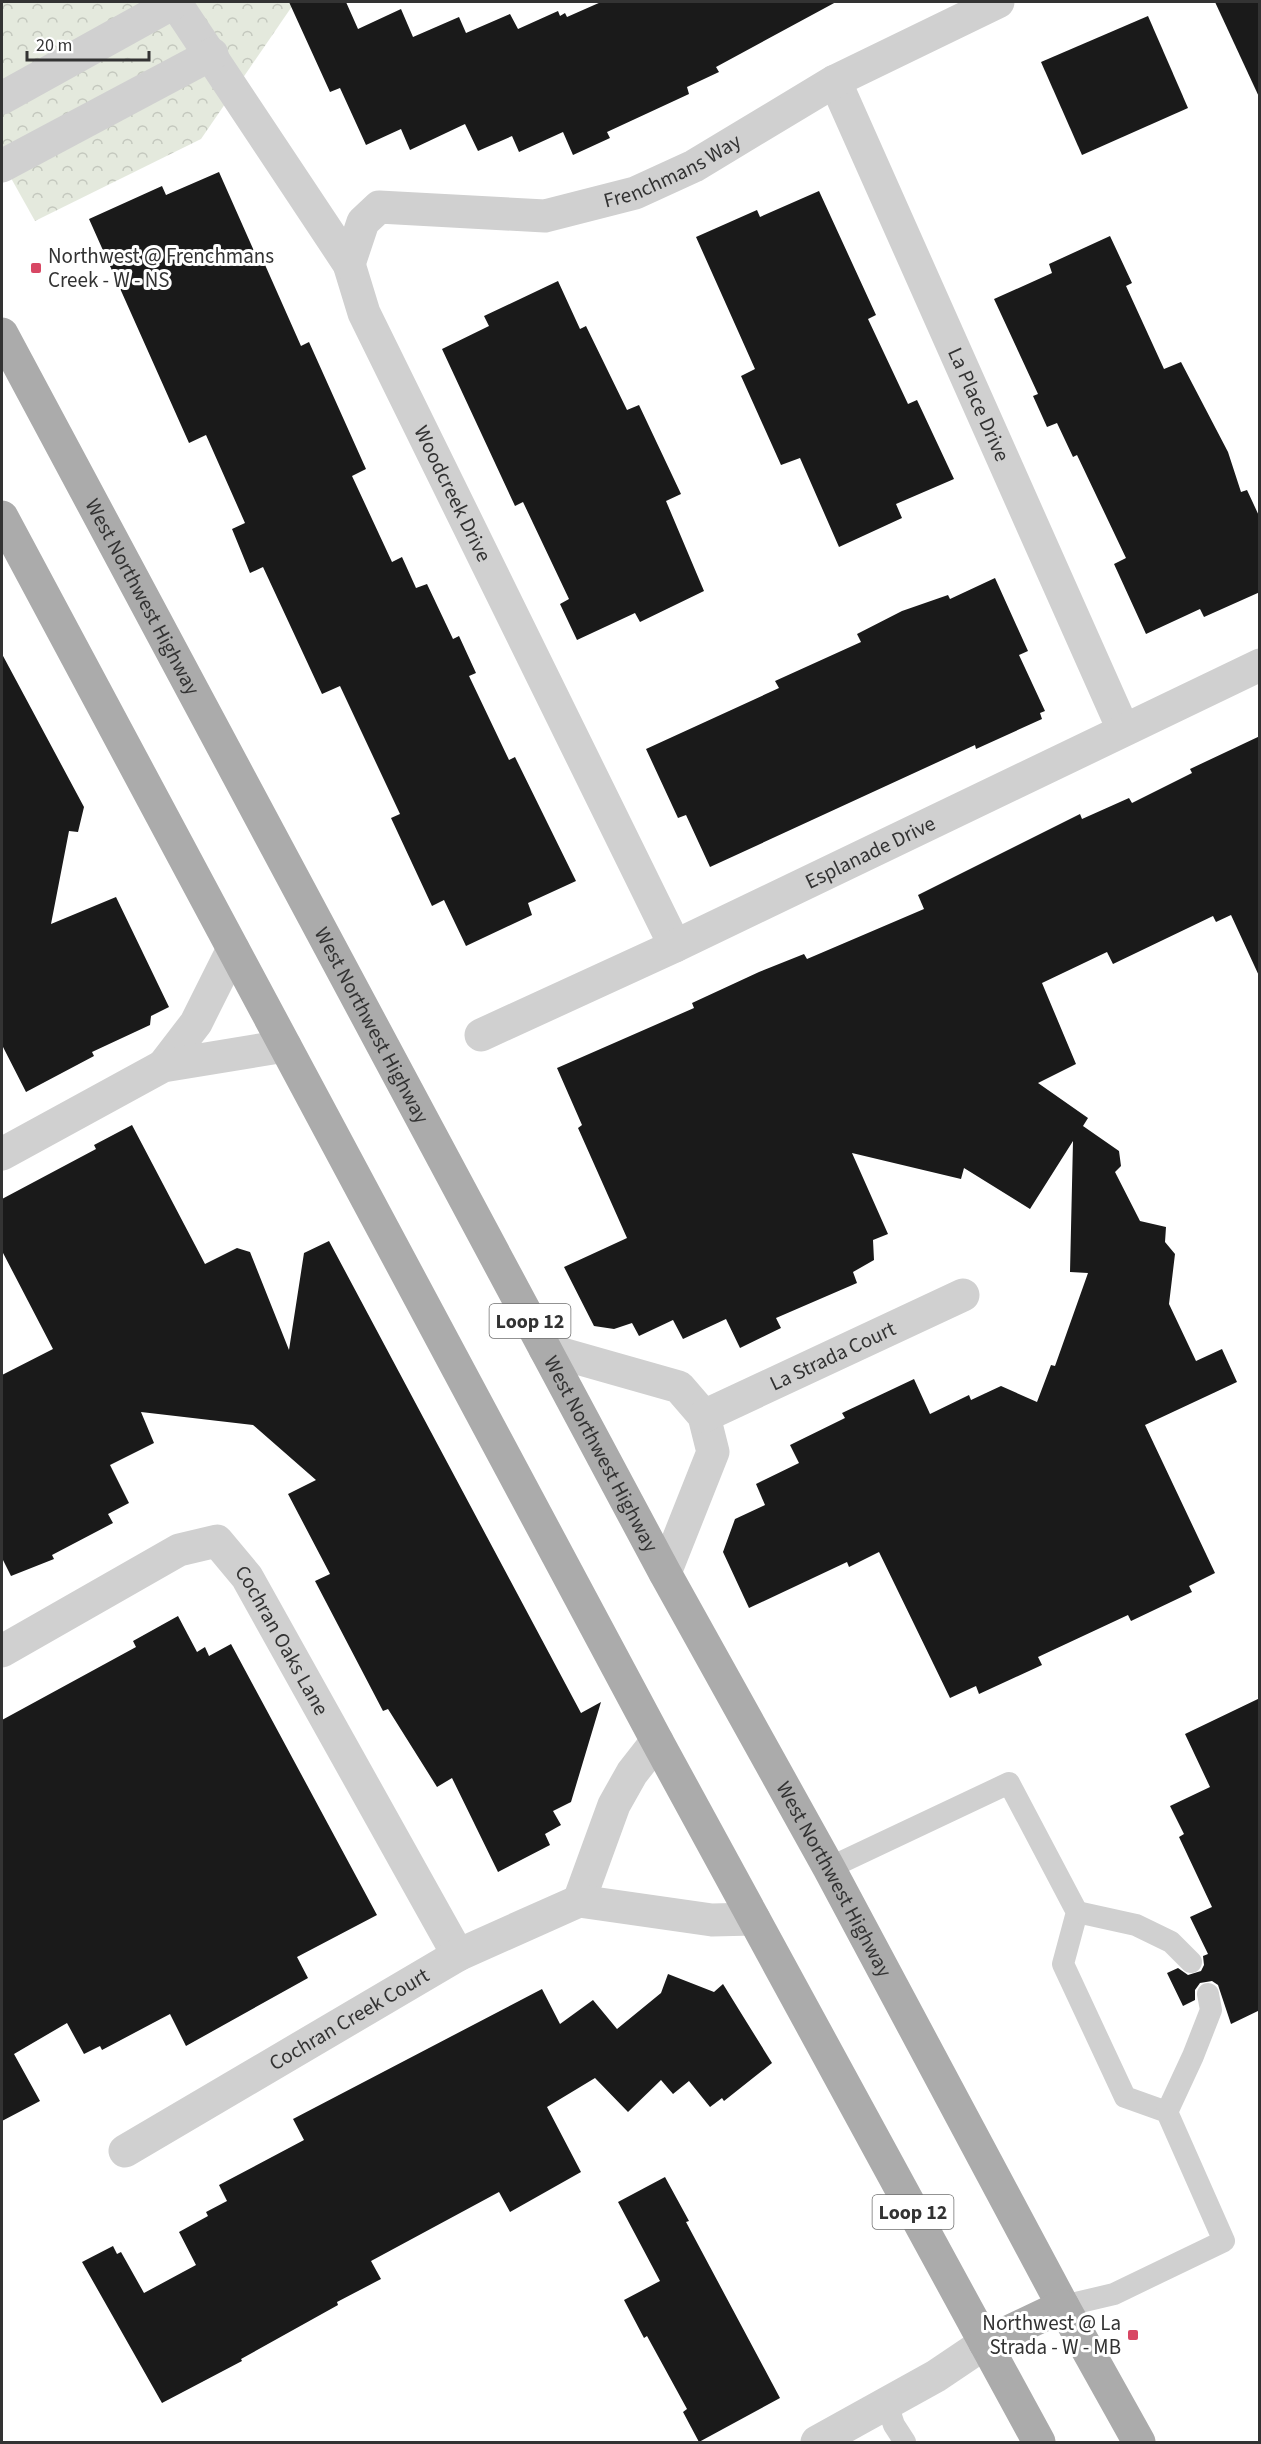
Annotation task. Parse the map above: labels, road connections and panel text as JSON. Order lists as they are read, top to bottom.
{
  "streets": {
    "main road": ["West Northwest Highway", "Loop 12"],
    "street": [
      "Frenchmans Way",
      "La Place Drive",
      "Woodcreek Drive",
      "Esplanade Drive",
      "La Strada Court",
      "Cochran Oaks Lane",
      "Cochran Creek Court"
    ]
  },
  "crossings": [
    ["Frenchmans Way", "La Place Drive"],
    ["Frenchmans Way", "Woodcreek Drive"],
    ["La Place Drive", "Esplanade Drive"],
    ["Woodcreek Drive", "Esplanade Drive"],
    ["Cochran Oaks Lane", "Cochran Creek Court"]
  ],
  "places": {
    "transit": ["Northwest @ Frenchmans Creek - W - NS", "Northwest @ La Strada - W - MB"]
  },
  "scale_bar": "20 m"
}
